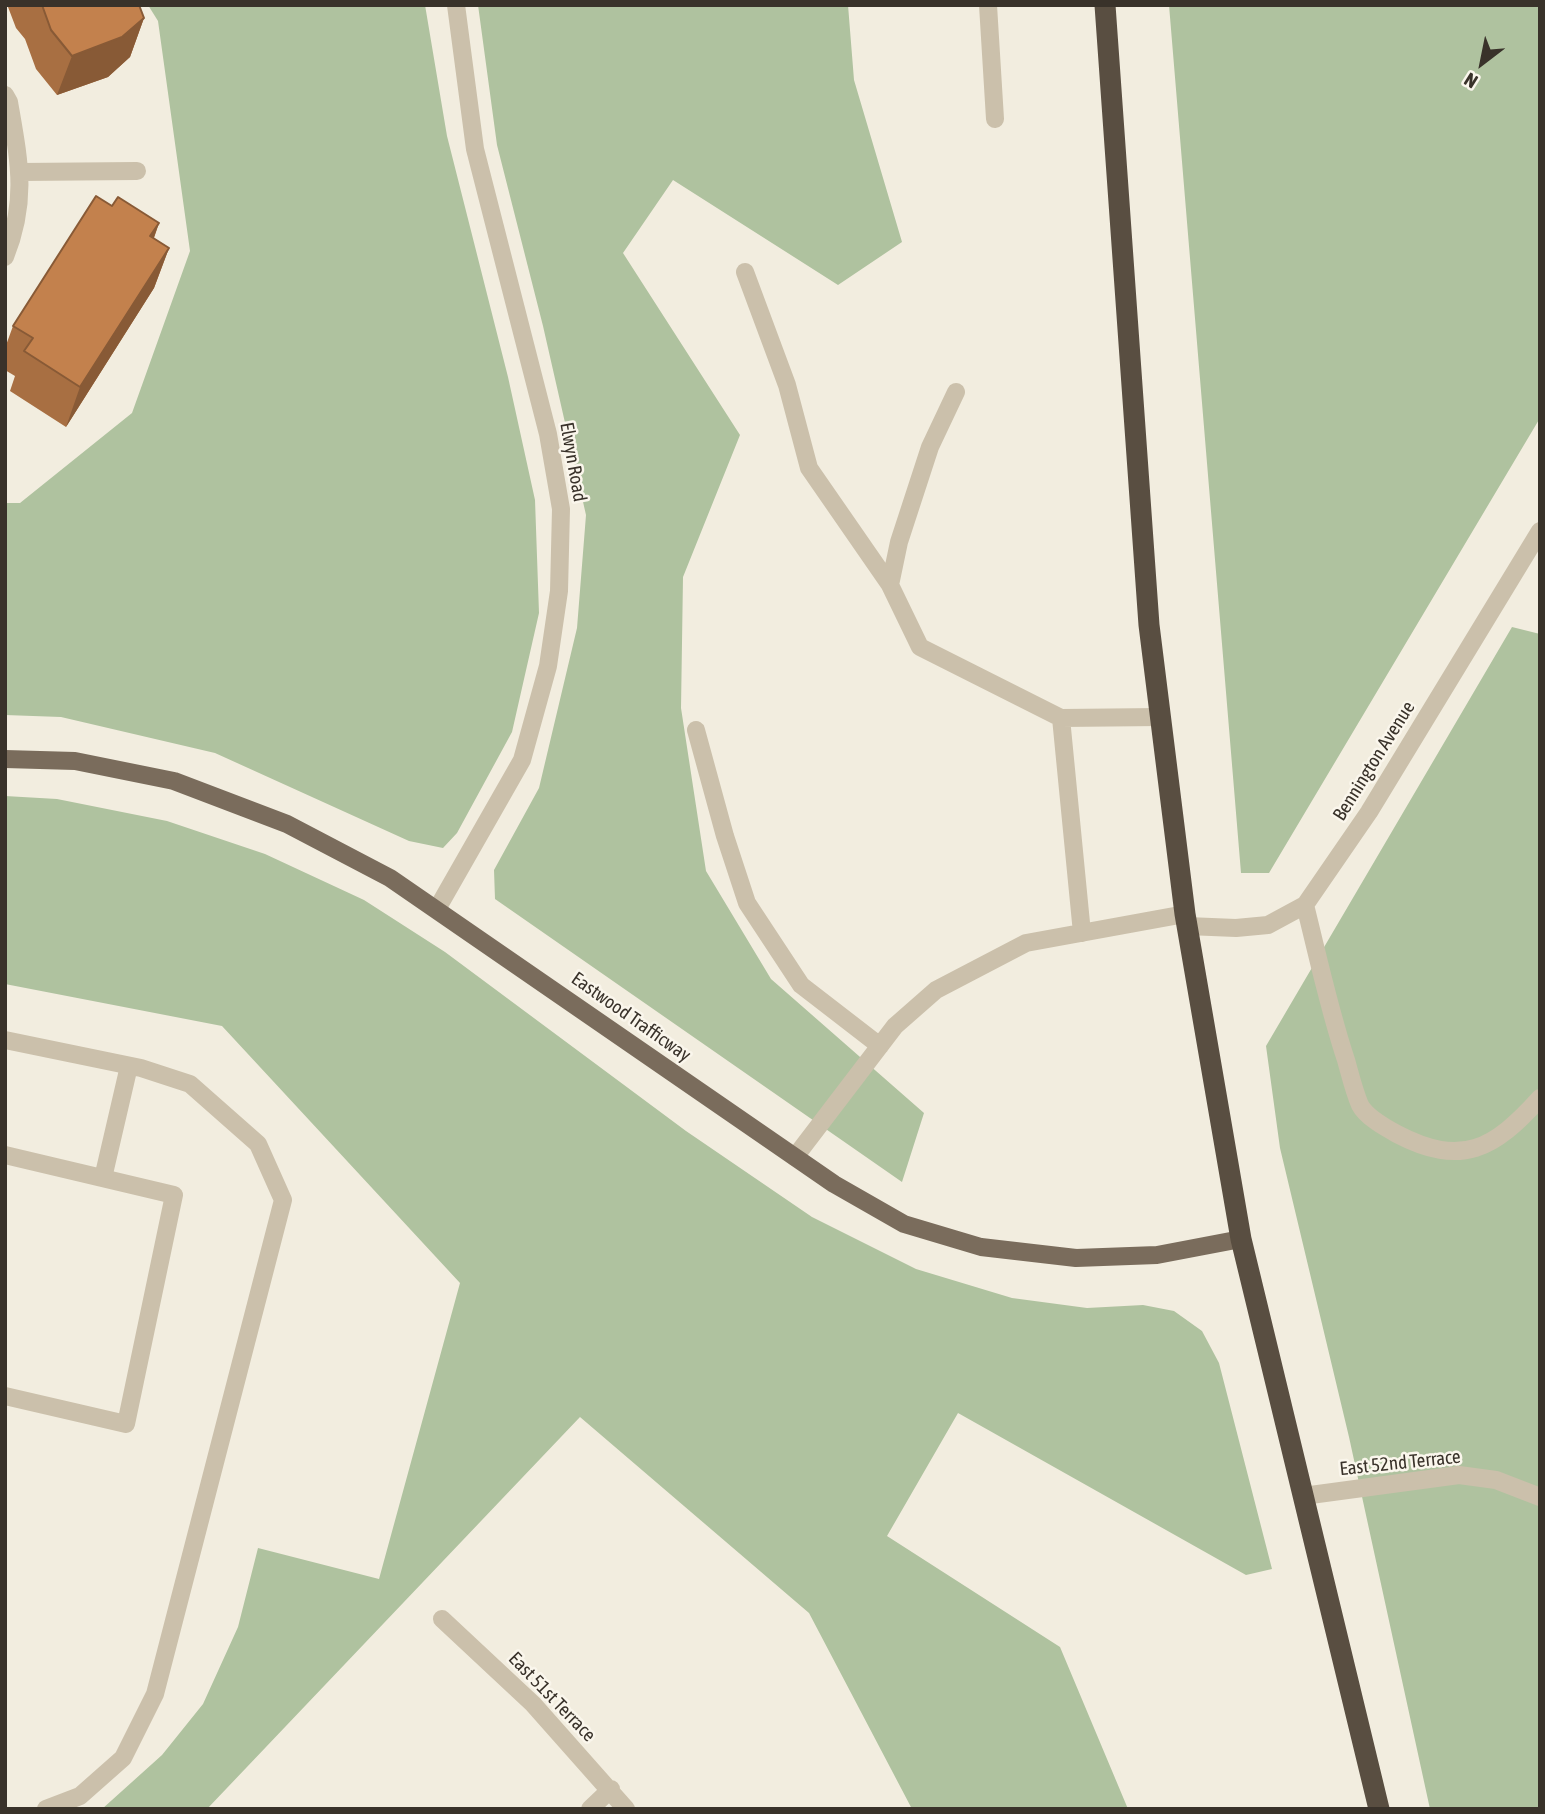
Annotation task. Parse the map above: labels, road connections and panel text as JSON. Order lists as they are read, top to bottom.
{
  "streets": {
    "main road": ["Eastwood Trafficway"],
    "street": [
      "Elwyn Road",
      "Bennington Avenue",
      "East 52nd Terrace",
      "East 51st Terrace"
    ]
  },
  "crossings": [
    ["Elwyn Road", "Eastwood Trafficway"],
    ["Bennington Avenue", "Eastwood Trafficway"]
  ],
  "north": "bottom left"
}
